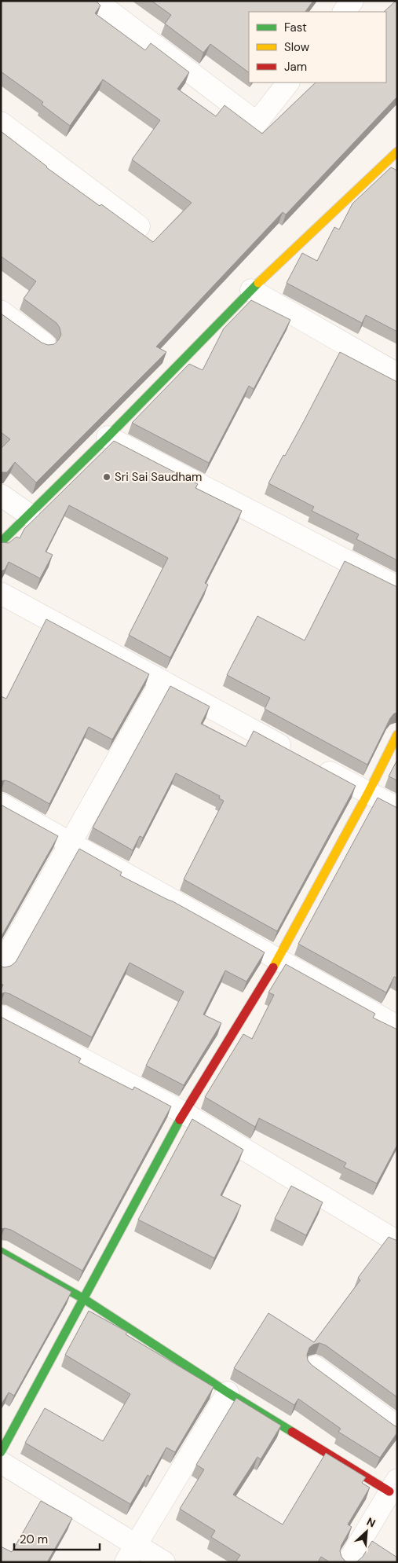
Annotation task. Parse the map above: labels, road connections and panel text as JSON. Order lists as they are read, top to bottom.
{
  "places": ["Sri Sai Saudham"],
  "legend": ["Fast", "Slow", "Jam"],
  "scale_bar": "20 m",
  "north": "top right"
}
